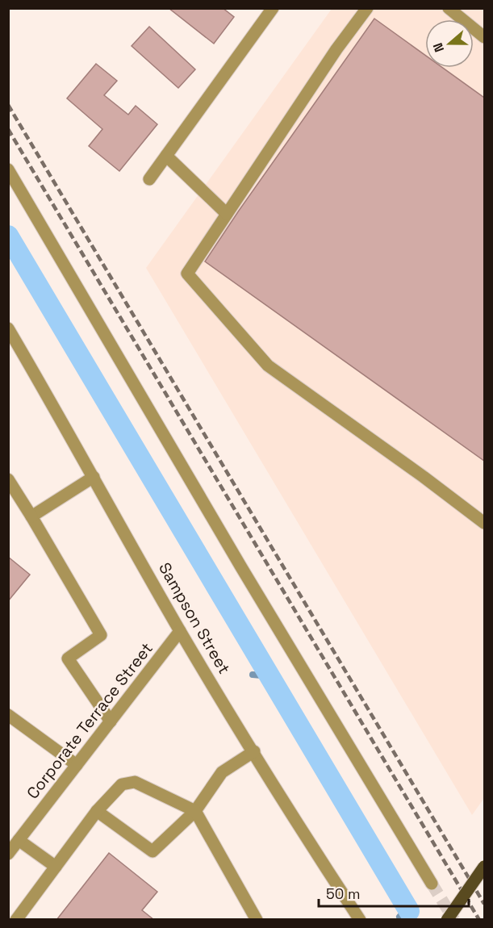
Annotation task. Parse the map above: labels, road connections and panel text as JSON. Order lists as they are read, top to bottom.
{
  "streets": {
    "street": ["Sampson Street", "Corporate Terrace Street"]
  },
  "crossings": [
    ["Sampson Street", "Corporate Terrace Street"]
  ],
  "scale_bar": "50 m",
  "north": "left"
}
